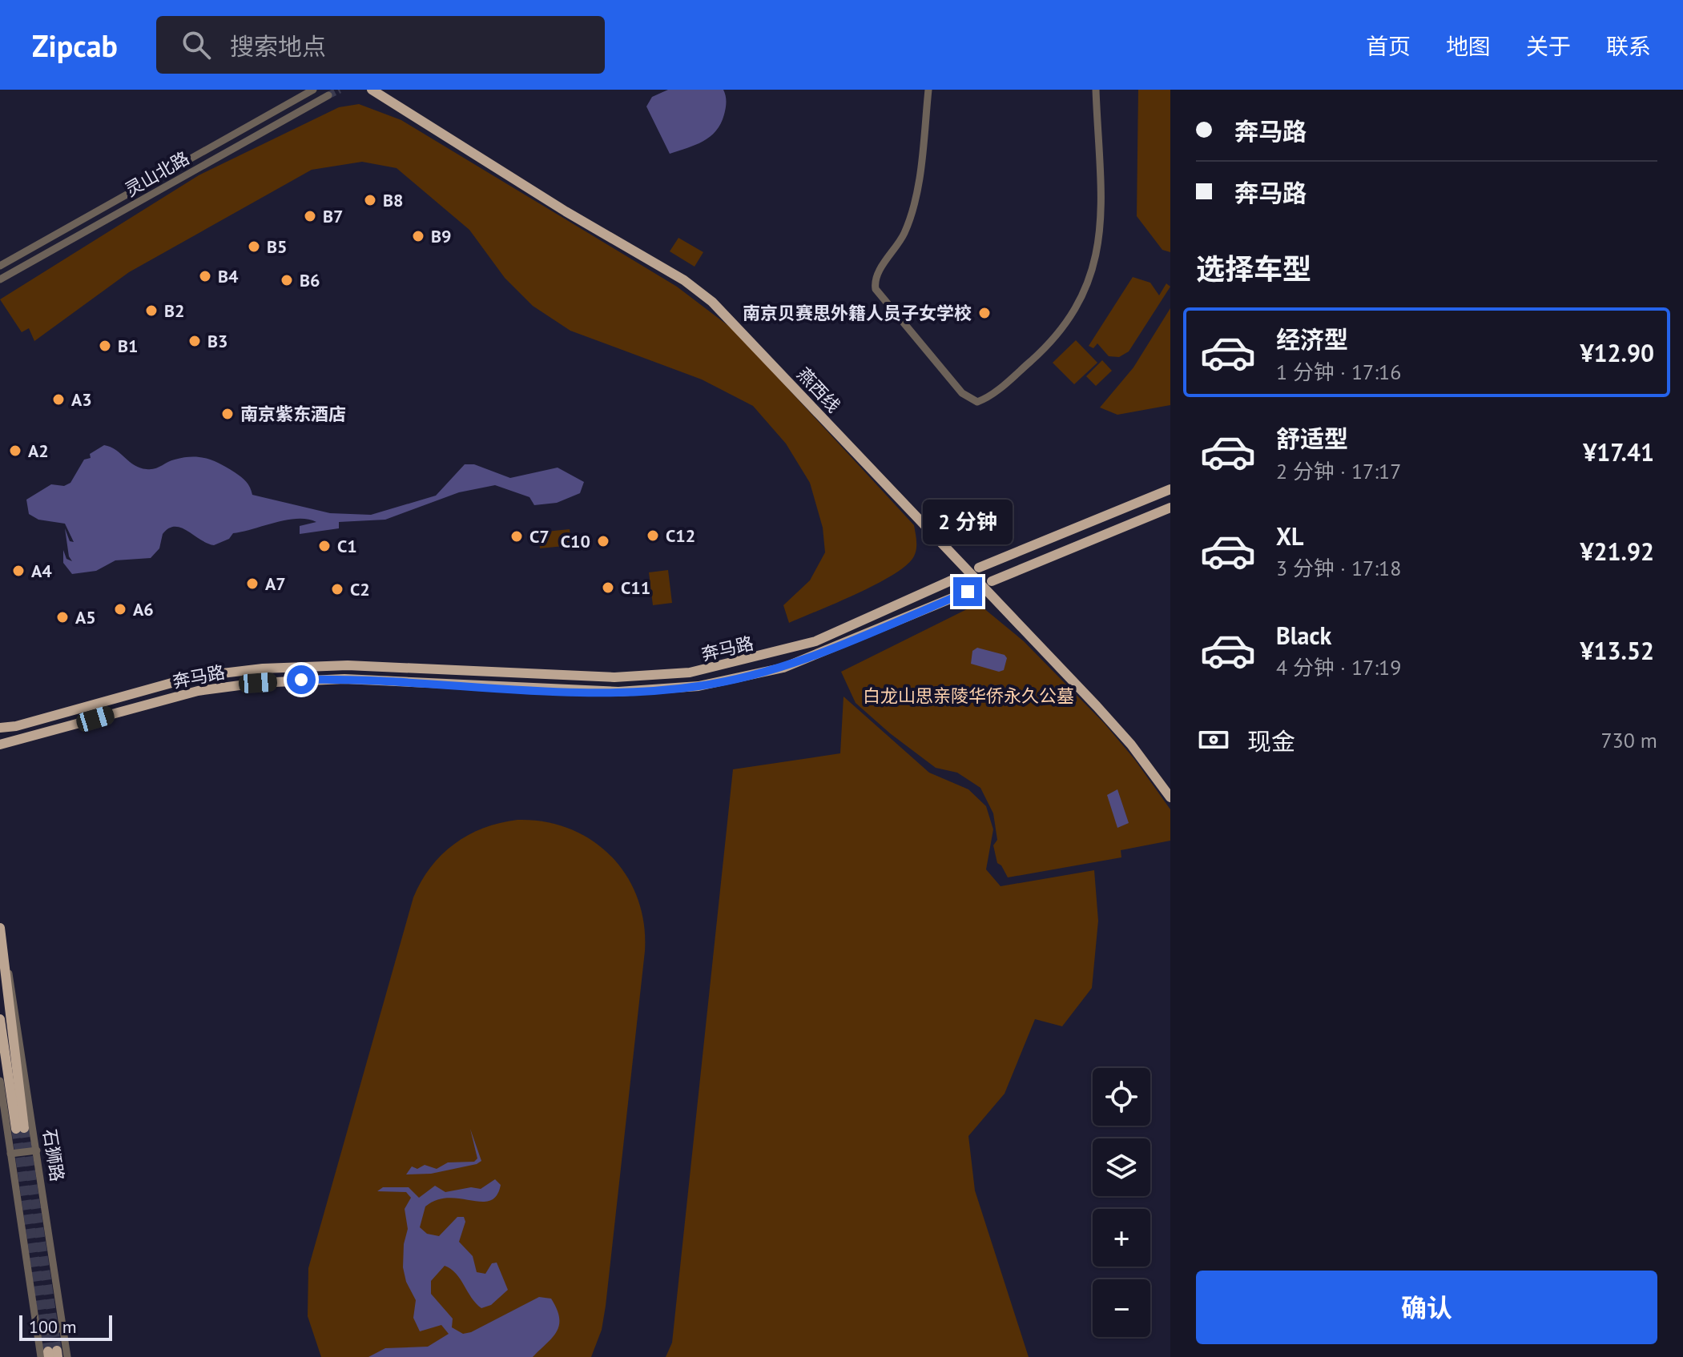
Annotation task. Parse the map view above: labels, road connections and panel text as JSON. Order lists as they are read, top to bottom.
{
  "streets": {
    "main road": ["燕西线", "奔马路", "石狮路"],
    "street": ["灵山北路"]
  },
  "parks": ["白龙山思亲陵华侨永久公墓"],
  "places": [
    "B8",
    "B7",
    "B9",
    "B5",
    "B4",
    "B6",
    "B2",
    "南京贝赛思外籍人员子女学校",
    "B3",
    "B1",
    "A3",
    "南京紫东酒店",
    "A2",
    "C12",
    "C7",
    "C10",
    "C1",
    "A4",
    "A7",
    "C11",
    "C2",
    "A6",
    "A5"
  ],
  "scale_bar": "100 m",
  "page": {
    "header": "Zipcab",
    "search": "搜索地点",
    "nav": [
      "首页",
      "地图",
      "关于",
      "联系"
    ],
    "banner": ["奔马路", "奔马路"],
    "heading": "选择车型",
    "list": [
      {
        "name": "经济型",
        "note": "1 分钟 · 17:16",
        "value": "¥12.90"
      },
      {
        "name": "舒适型",
        "note": "2 分钟 · 17:17",
        "value": "¥17.41"
      },
      {
        "name": "XL",
        "note": "3 分钟 · 17:18",
        "value": "¥21.92"
      },
      {
        "name": "Black",
        "note": "4 分钟 · 17:19",
        "value": "¥13.52"
      }
    ],
    "bubble": "2 分钟",
    "pay": ["现金", "730 m"],
    "map_buttons": ["+", "−"],
    "buttons": "确认",
    "scale": "100 m"
  }
}
